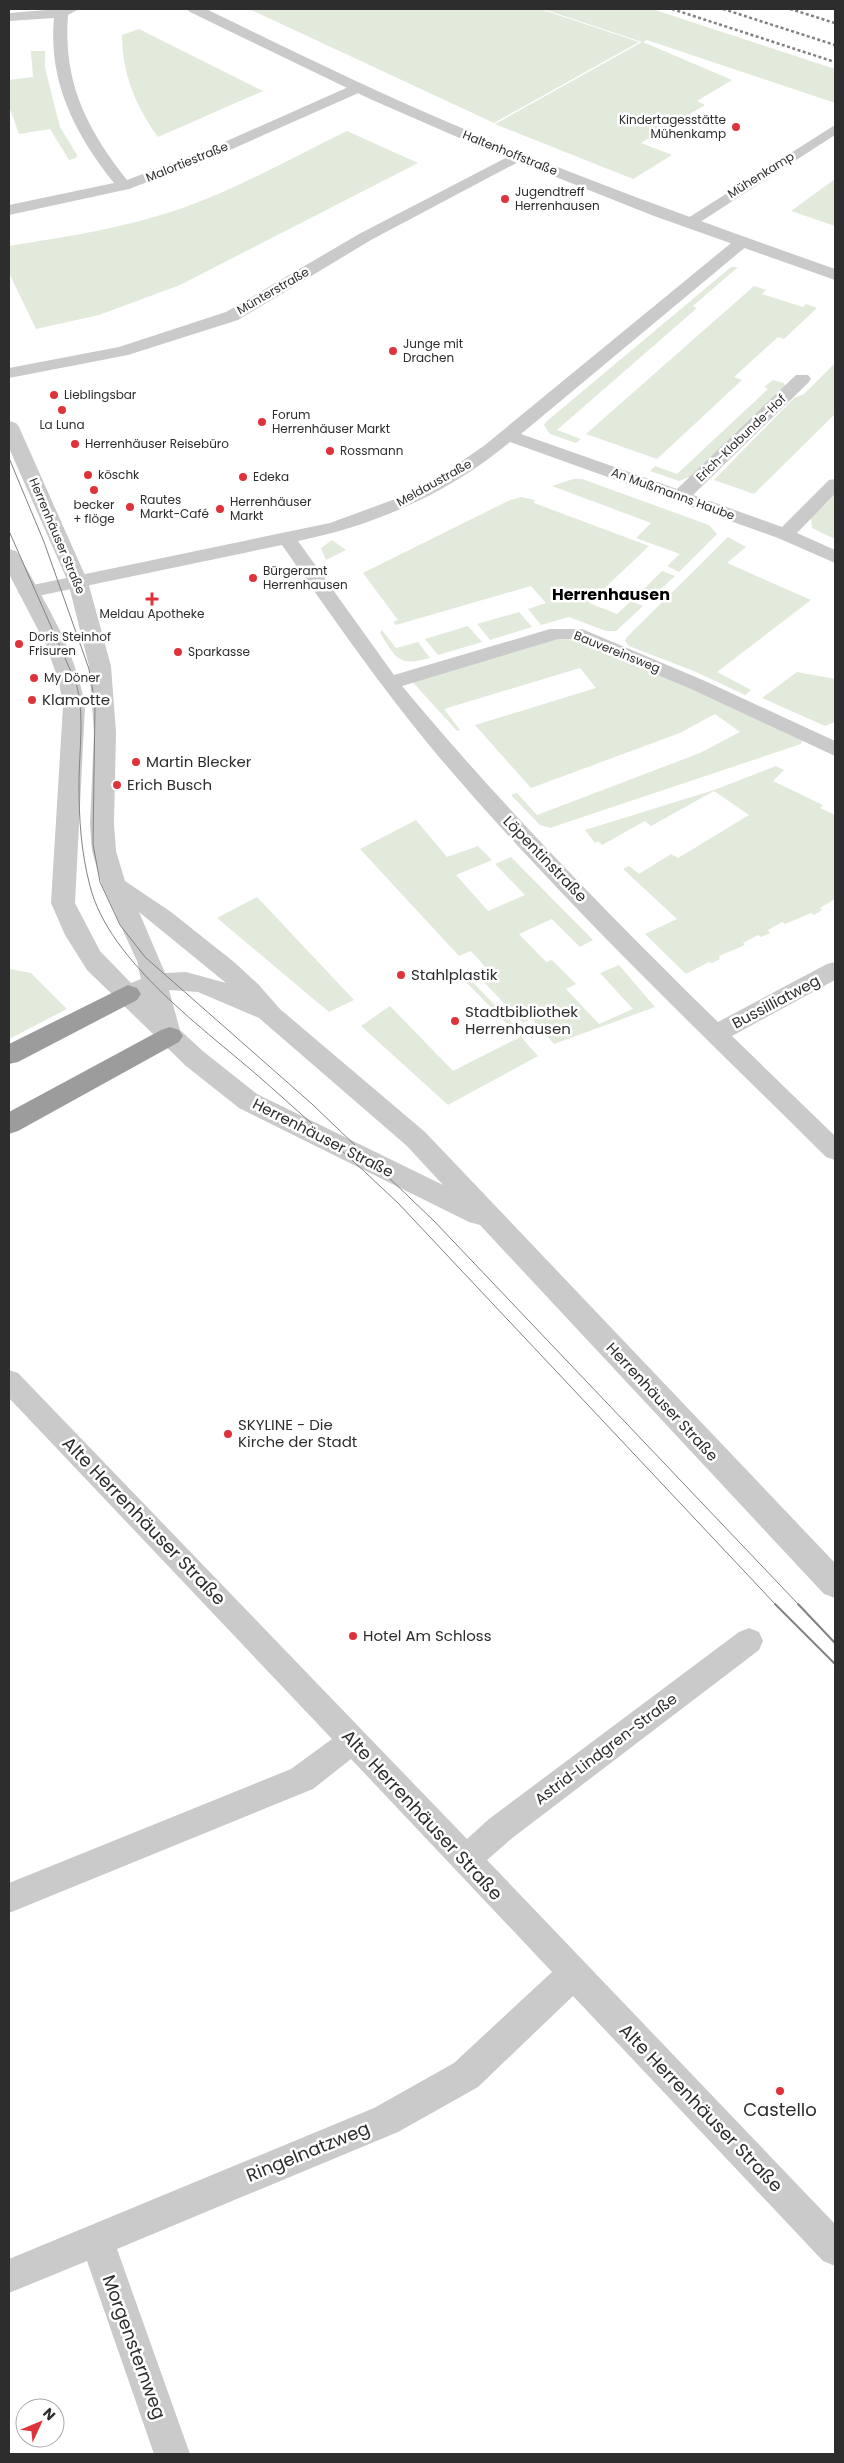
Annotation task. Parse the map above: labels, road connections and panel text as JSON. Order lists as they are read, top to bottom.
{
  "streets": {
    "street": [
      "Haltenhoffstraße",
      "Malortiestraße",
      "Mühenkamp",
      "Münterstraße",
      "Erich-Klabunde-Hof",
      "Meldaustraße",
      "An Mußmanns Haube",
      "Herrenhäuser Straße",
      "Bauvereinsweg",
      "Löpentinstraße",
      "Bussilliatweg",
      "Alte Herrenhäuser Straße",
      "Astrid-Lindgren-Straße",
      "Ringelnatzweg",
      "Morgensternweg"
    ]
  },
  "crossings": [
    ["Haltenhoffstraße", "Malortiestraße"],
    ["Haltenhoffstraße", "Mühenkamp"],
    ["Haltenhoffstraße", "Münterstraße"],
    ["Haltenhoffstraße", "Meldaustraße"],
    ["Erich-Klabunde-Hof", "An Mußmanns Haube"],
    ["Meldaustraße", "An Mußmanns Haube"],
    ["Meldaustraße", "Herrenhäuser Straße"],
    ["Meldaustraße", "Löpentinstraße"],
    ["Bauvereinsweg", "Löpentinstraße"],
    ["Löpentinstraße", "Bussilliatweg"],
    ["Alte Herrenhäuser Straße", "Astrid-Lindgren-Straße"],
    ["Alte Herrenhäuser Straße", "Ringelnatzweg"],
    ["Ringelnatzweg", "Morgensternweg"]
  ],
  "districts": ["Herrenhausen"],
  "places": {
    "other": [
      "Kindertagesstätte Mühenkamp",
      "Jugendtreff Herrenhausen",
      "Junge mit Drachen",
      "Lieblingsbar",
      "La Luna",
      "Forum Herrenhäuser Markt",
      "Herrenhäuser Reisebüro",
      "Rossmann",
      "köschk",
      "Edeka",
      "becker + flöge",
      "Rautes Markt-Café",
      "Herrenhäuser Markt",
      "Bürgeramt Herrenhausen",
      "Doris Steinhof Frisuren",
      "Sparkasse",
      "My Döner",
      "Klamotte",
      "Martin Blecker",
      "Erich Busch",
      "Stahlplastik",
      "Stadtbibliothek Herrenhausen",
      "SKYLINE - Die Kirche der Stadt",
      "Hotel Am Schloss",
      "Castello"
    ],
    "health": ["Meldau Apotheke"]
  },
  "north": "top right"
}
